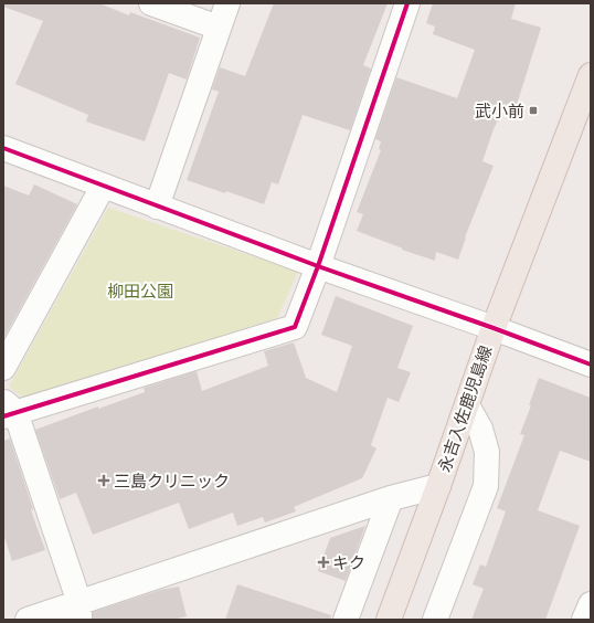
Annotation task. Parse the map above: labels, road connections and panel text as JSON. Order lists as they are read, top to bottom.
{
  "streets": {
    "main road": ["永吉入佐鹿児島線"]
  },
  "parks": ["柳田公園"],
  "places": {
    "transit": ["武小前"],
    "health": ["三島クリニック", "キク"]
  }
}
